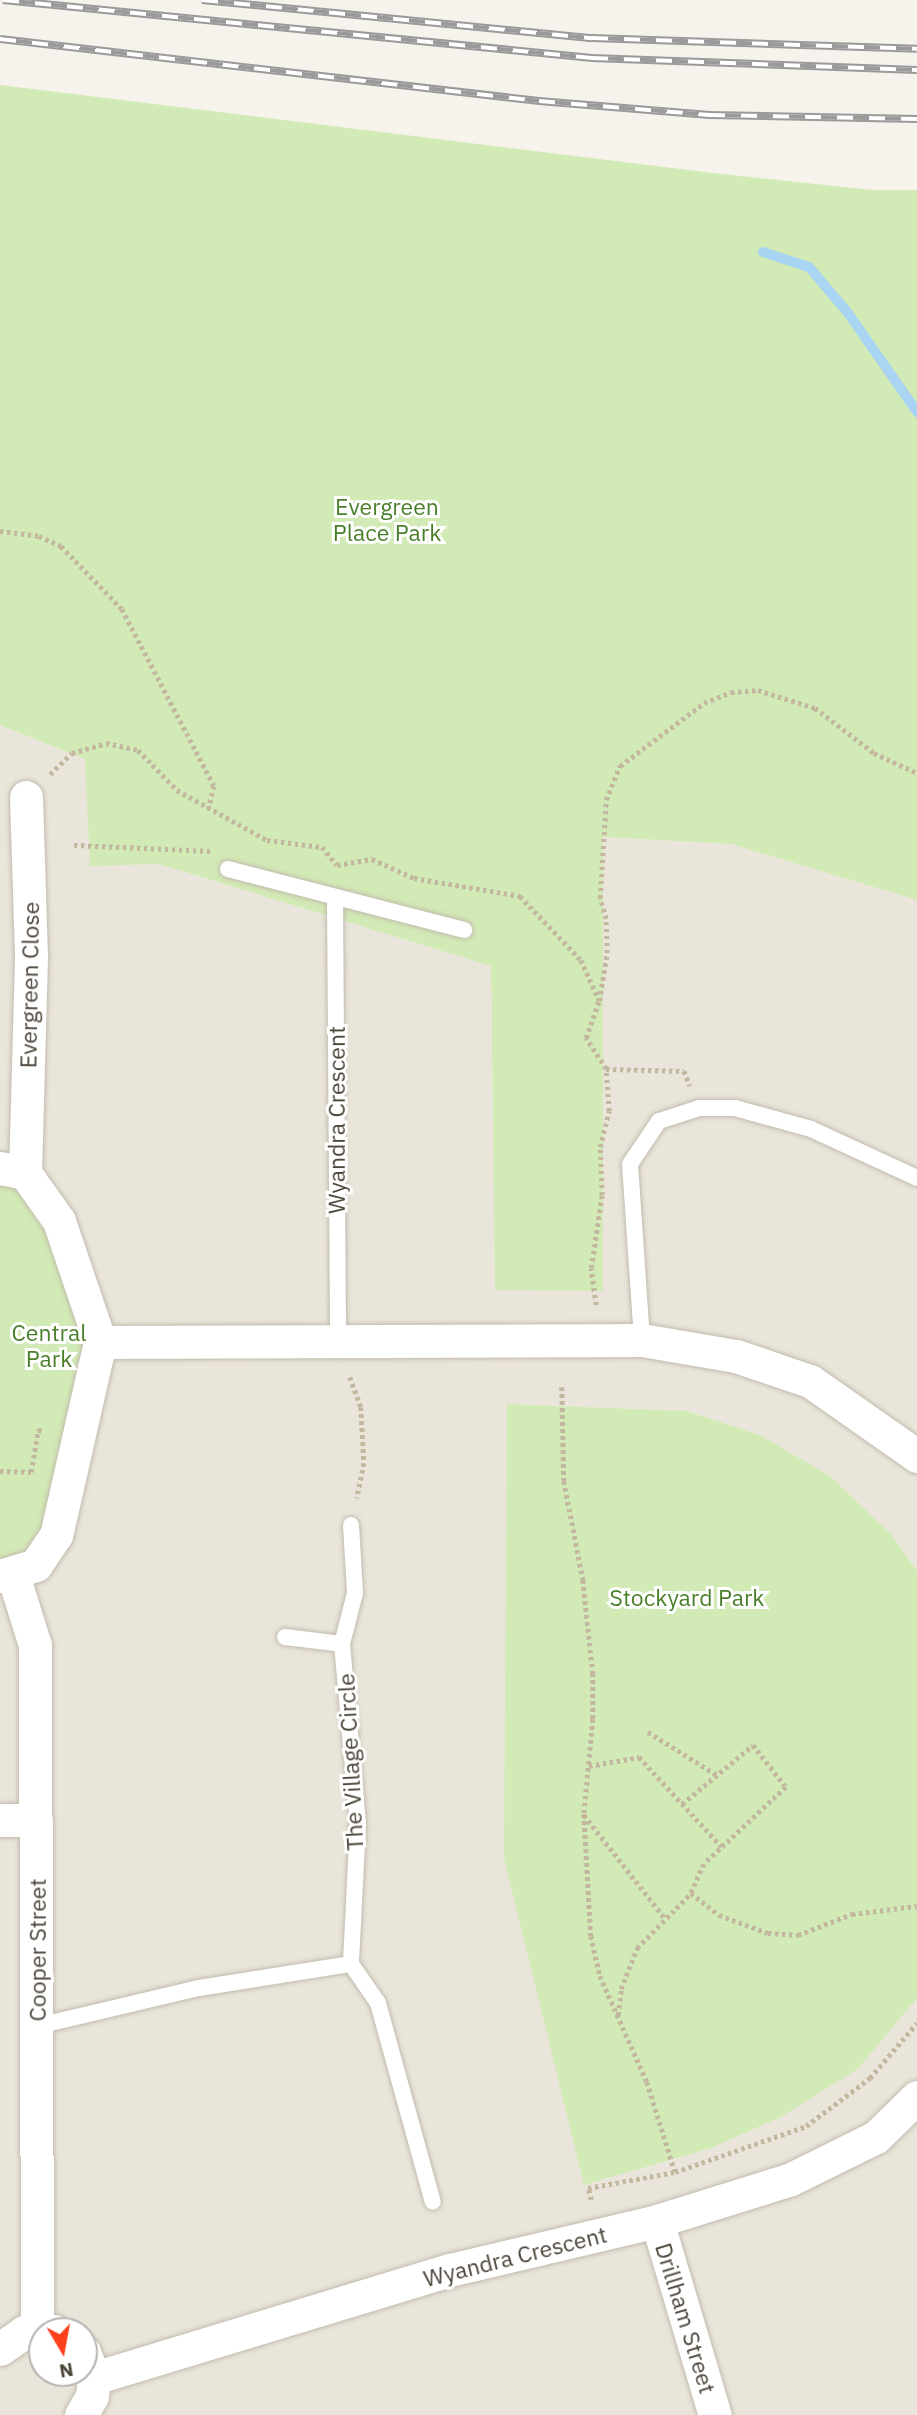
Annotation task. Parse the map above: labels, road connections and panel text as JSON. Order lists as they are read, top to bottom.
{
  "streets": {
    "street": [
      "Evergreen Close",
      "Wyandra Crescent",
      "Cooper Street",
      "Drillham Street"
    ],
    "lane": ["The Village Circle"]
  },
  "crossings": [
    ["Wyandra Crescent", "Drillham Street"]
  ],
  "parks": ["Evergreen Place Park", "Central Park", "Stockyard Park"],
  "north": "bottom"
}
